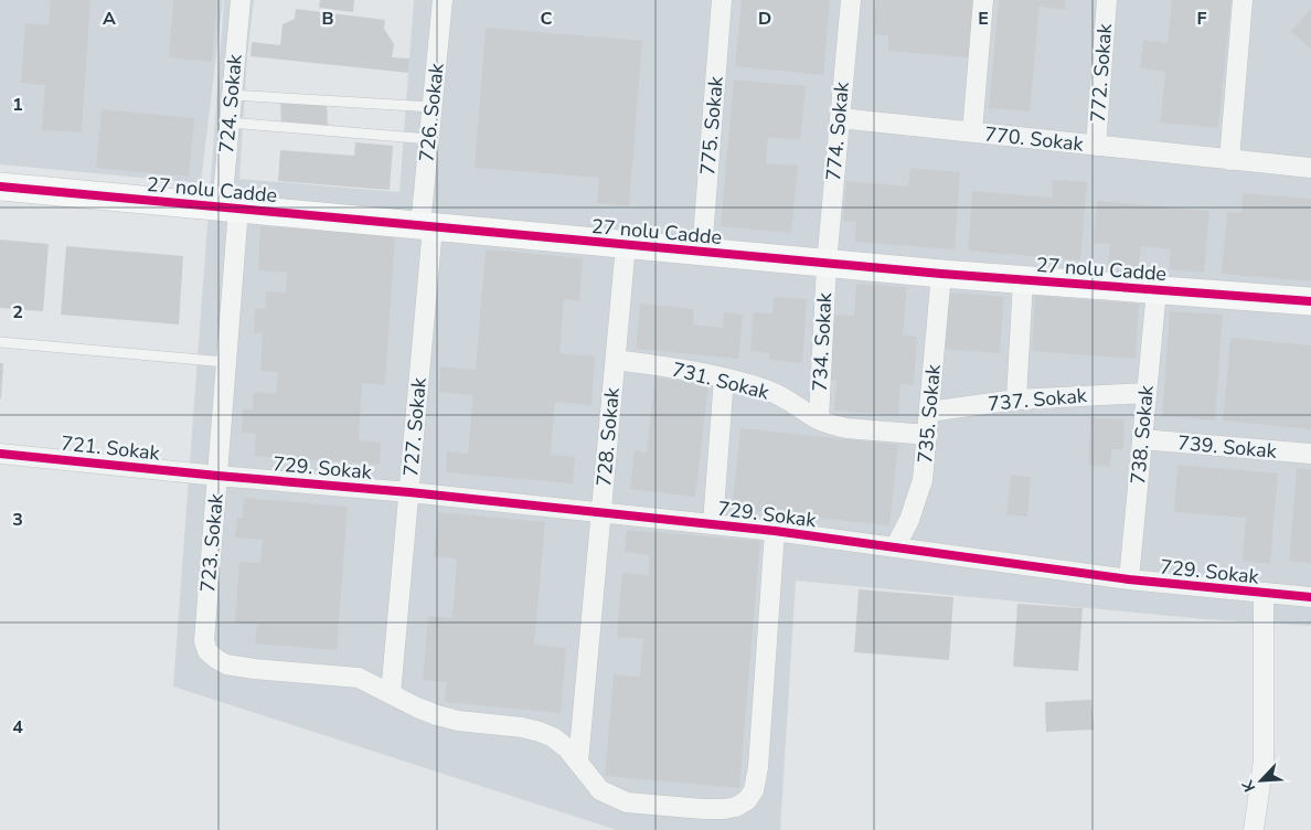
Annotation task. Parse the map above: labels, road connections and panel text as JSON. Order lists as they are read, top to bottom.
{
  "streets": {
    "street": [
      "772. Sokak",
      "724. Sokak",
      "726. Sokak",
      "775. Sokak",
      "774. Sokak",
      "770. Sokak",
      "27 nolu Cadde",
      "734. Sokak",
      "731. Sokak",
      "737. Sokak",
      "735. Sokak",
      "727. Sokak",
      "738. Sokak",
      "728. Sokak",
      "739. Sokak",
      "721. Sokak",
      "729. Sokak",
      "723. Sokak"
    ]
  },
  "crossings": [
    ["772. Sokak", "770. Sokak"],
    ["724. Sokak", "27 nolu Cadde"],
    ["724. Sokak", "723. Sokak"],
    ["726. Sokak", "27 nolu Cadde"],
    ["726. Sokak", "727. Sokak"],
    ["775. Sokak", "27 nolu Cadde"],
    ["774. Sokak", "770. Sokak"],
    ["774. Sokak", "27 nolu Cadde"],
    ["774. Sokak", "734. Sokak"],
    ["27 nolu Cadde", "734. Sokak"],
    ["27 nolu Cadde", "735. Sokak"],
    ["27 nolu Cadde", "727. Sokak"],
    ["27 nolu Cadde", "738. Sokak"],
    ["27 nolu Cadde", "728. Sokak"],
    ["27 nolu Cadde", "723. Sokak"],
    ["734. Sokak", "731. Sokak"],
    ["731. Sokak", "735. Sokak"],
    ["731. Sokak", "728. Sokak"],
    ["737. Sokak", "735. Sokak"],
    ["737. Sokak", "738. Sokak"],
    ["735. Sokak", "729. Sokak"],
    ["727. Sokak", "729. Sokak"],
    ["727. Sokak", "723. Sokak"],
    ["738. Sokak", "739. Sokak"],
    ["738. Sokak", "729. Sokak"],
    ["728. Sokak", "729. Sokak"],
    ["721. Sokak", "729. Sokak"],
    ["721. Sokak", "723. Sokak"],
    ["729. Sokak", "723. Sokak"]
  ],
  "north": "bottom left",
  "grid": {
    "columns": [
      "A",
      "B",
      "C",
      "D",
      "E",
      "F"
    ],
    "rows": [
      "1",
      "2",
      "3",
      "4"
    ]
  }
}
